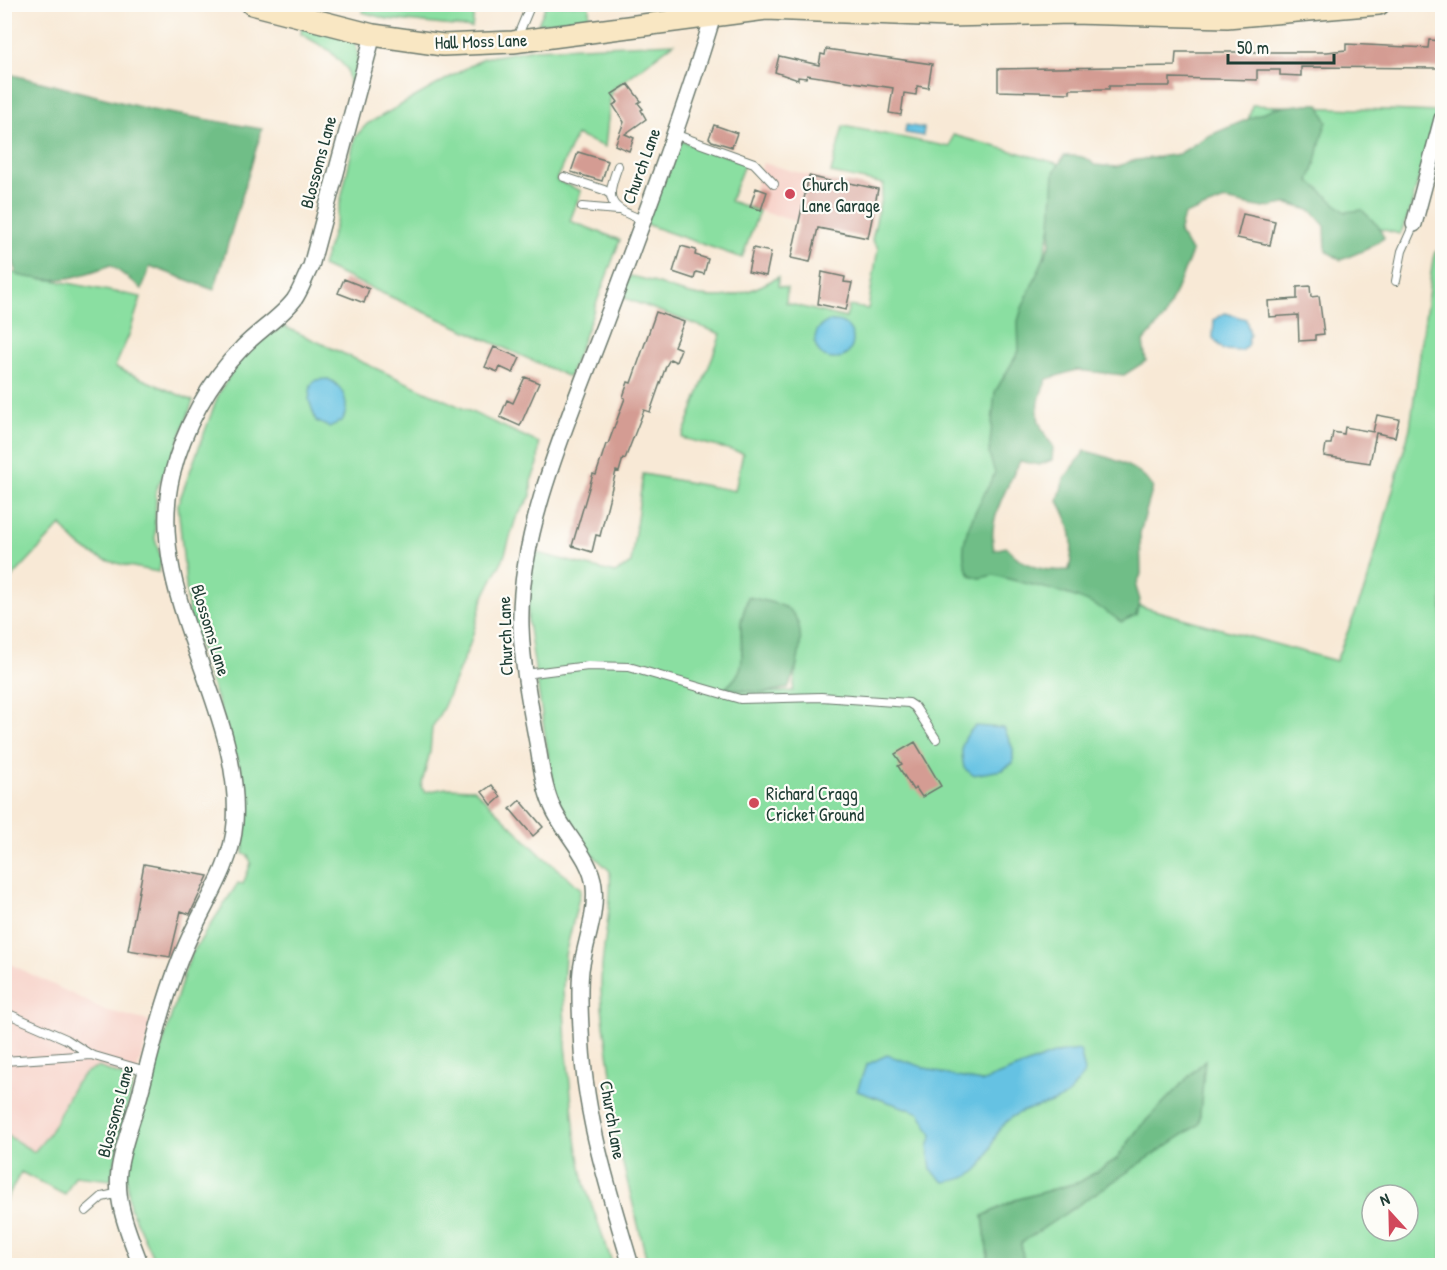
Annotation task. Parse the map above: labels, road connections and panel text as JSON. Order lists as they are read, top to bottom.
{
  "streets": {
    "street": ["Hall Moss Lane", "Blossoms Lane", "Church Lane"]
  },
  "crossings": [
    ["Hall Moss Lane", "Blossoms Lane"],
    ["Hall Moss Lane", "Church Lane"]
  ],
  "places": ["Church Lane Garage", "Richard Cragg Cricket Ground"],
  "scale_bar": "50 m",
  "north": "top"
}
